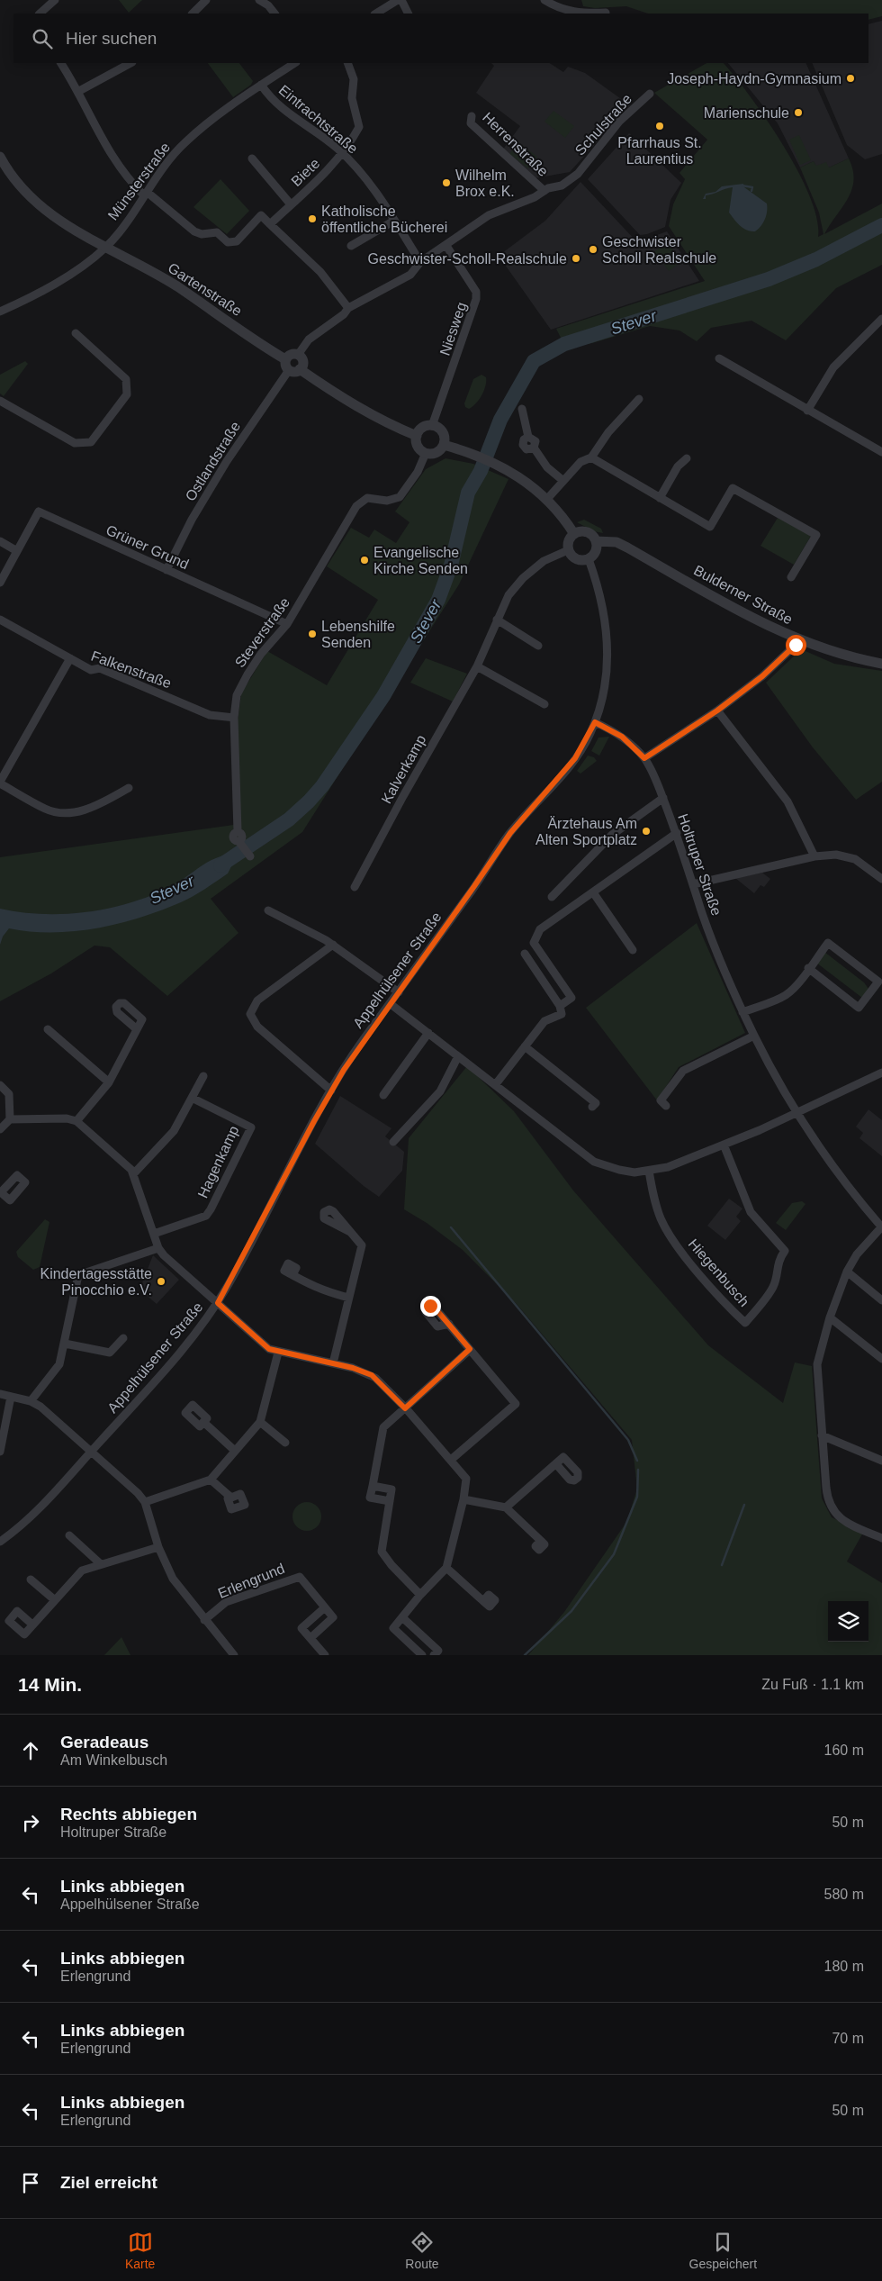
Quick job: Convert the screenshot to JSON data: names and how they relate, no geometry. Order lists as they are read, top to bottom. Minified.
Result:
{"streets":{"street":["Eintrachtstraße","Schulstraße","Herrenstraße","Biete","Münsterstraße","Gartenstraße","Niesweg","Ostlandstraße","Grüner Grund","Bulderner Straße","Steverstraße","Falkenstraße","Kalverkamp","Holtruper Straße","Appelhülsener Straße","Hagenkamp","Hiegenbusch","Erlengrund"]},"crossings":[["Eintrachtstraße","Biete"],["Eintrachtstraße","Münsterstraße"],["Schulstraße","Herrenstraße"],["Münsterstraße","Gartenstraße"],["Gartenstraße","Ostlandstraße"],["Niesweg","Steverstraße"],["Ostlandstraße","Grüner Grund"],["Grüner Grund","Steverstraße"],["Bulderner Straße","Kalverkamp"],["Bulderner Straße","Appelhülsener Straße"],["Steverstraße","Falkenstraße"],["Kalverkamp","Appelhülsener Straße"],["Holtruper Straße","Appelhülsener Straße"]],"water":["Stever"],"places":["Joseph-Haydn-Gymnasium","Marienschule","Pfarrhaus St. Laurentius","Wilhelm Brox e.K.","Katholische öffentliche Bücherei","Geschwister Scholl Realschule","Geschwister-Scholl-Realschule","Evangelische Kirche Senden","Lebenshilfe Senden","Ärztehaus Am Alten Sportplatz","Kindertagesstätte Pinocchio e.V."],"page":{"search":"Hier suchen","heading":["14 Min.","Zu Fuß · 1.1 km"],"list":[["Geradeaus","Am Winkelbusch","160 m"],["Rechts abbiegen","Holtruper Straße","50 m"],["Links abbiegen","Appelhülsener Straße","580 m"],["Links abbiegen","Erlengrund","180 m"],["Links abbiegen","Erlengrund","70 m"],["Links abbiegen","Erlengrund","50 m"],"Ziel erreicht"],"nav":["Karte","Route","Gespeichert"]}}
